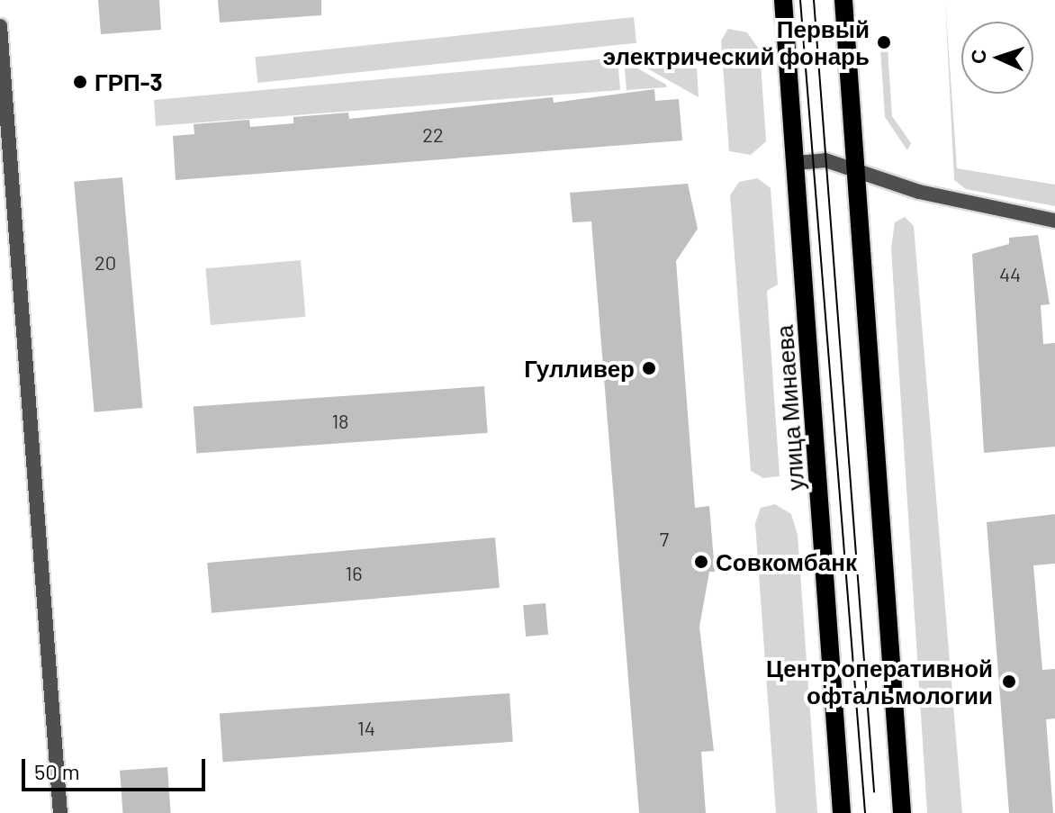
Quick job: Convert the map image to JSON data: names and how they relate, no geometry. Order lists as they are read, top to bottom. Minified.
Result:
{"streets":{"main road":["улица Минаева"]},"places":["Первый электрический фонарь","ГРП-3","Гулливер","Совкомбанк","Центр оперативной офтальмологии"],"house_numbers":["22","20","44","18","7","16","14"],"scale_bar":"50 m","north":"left"}
